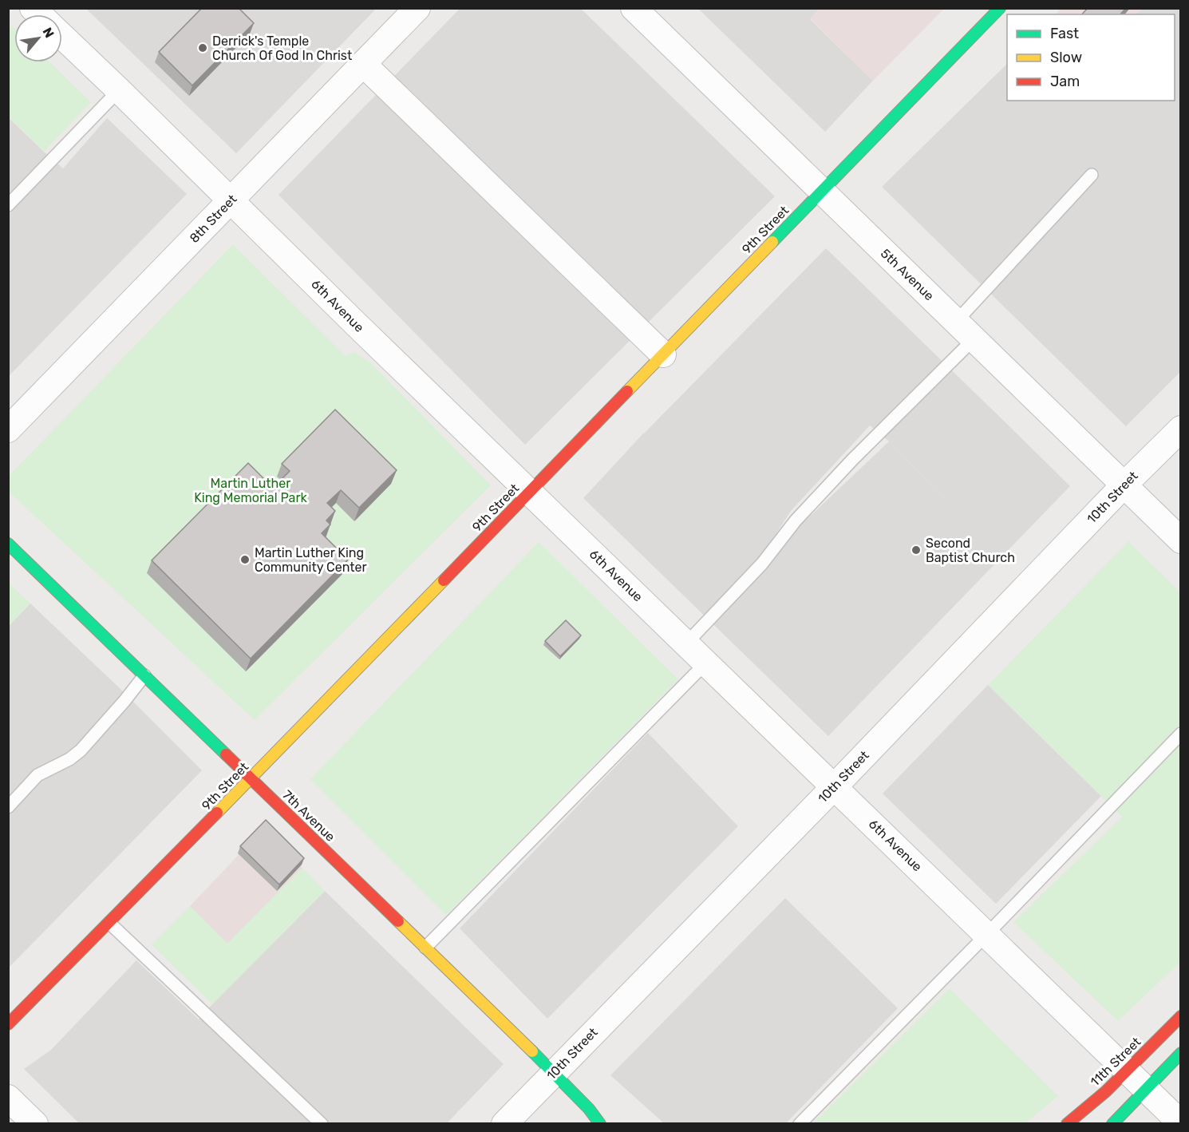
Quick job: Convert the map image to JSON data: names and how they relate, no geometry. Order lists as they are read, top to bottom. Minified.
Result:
{"streets":{"street":["8th Street","9th Street","5th Avenue","6th Avenue","10th Street","7th Avenue","11th Street"]},"crossings":[["8th Street","6th Avenue"],["9th Street","5th Avenue"],["9th Street","6th Avenue"],["9th Street","7th Avenue"],["5th Avenue","10th Street"],["6th Avenue","10th Street"],["6th Avenue","11th Street"],["10th Street","7th Avenue"]],"parks":["Martin Luther King Memorial Park"],"places":["Derrick's Temple Church Of God In Christ","Second Baptist Church","Martin Luther King Community Center"],"legend":["Fast","Slow","Jam"],"north":"top right"}
